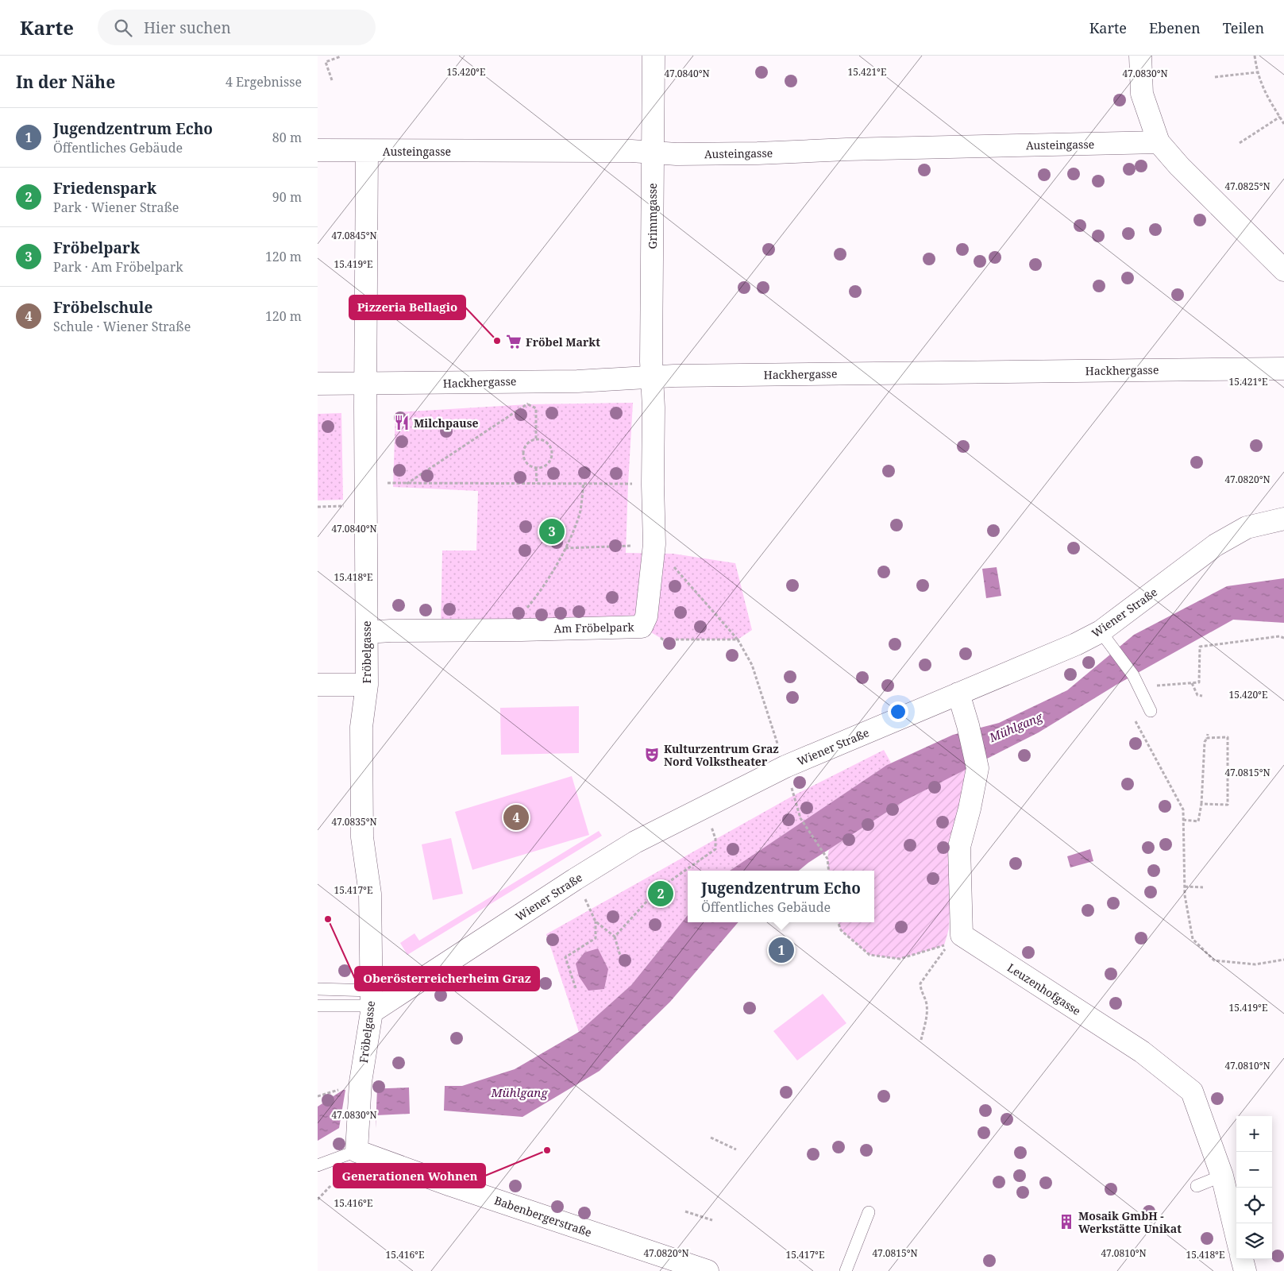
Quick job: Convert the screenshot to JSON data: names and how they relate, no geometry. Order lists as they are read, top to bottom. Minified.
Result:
{"streets":{"street":["Austeingasse","Grimmgasse","Hackhergasse","Wiener Straße","Am Fröbelpark","Fröbelgasse","Leuzenhofgasse","Babenbergerstraße"]},"crossings":[["Austeingasse","Grimmgasse"],["Austeingasse","Fröbelgasse"],["Grimmgasse","Hackhergasse"],["Grimmgasse","Am Fröbelpark"],["Hackhergasse","Am Fröbelpark"],["Hackhergasse","Fröbelgasse"],["Wiener Straße","Fröbelgasse"],["Am Fröbelpark","Fröbelgasse"],["Fröbelgasse","Babenbergerstraße"]],"water":["Mühlgang"],"places":{"other":["Pizzeria Bellagio","Oberösterreicherheim Graz","Generationen Wohnen"],"supermarket":["Fröbel Markt"],"restaurant":["Milchpause"],"theatre":["Kulturzentrum Graz Nord Volkstheater"],"building":["Mosaik GmbH - Werkstätte Unikat"]},"page":{"header":"Karte","search":"Hier suchen","nav":["Karte","Ebenen","Teilen"],"heading":["In der Nähe","4 Ergebnisse"],"list":[{"mark":"1","name":"Jugendzentrum Echo","note":"Öffentliches Gebäude","value":"80 m"},{"mark":"2","name":"Friedenspark","note":"Park · Wiener Straße","value":"90 m"},{"mark":"3","name":"Fröbelpark","note":"Park · Am Fröbelpark","value":"120 m"},{"mark":"4","name":"Fröbelschule","note":"Schule · Wiener Straße","value":"120 m"}],"pins":["3","4","2","1"],"popup":["Jugendzentrum Echo","Öffentliches Gebäude"],"map_buttons":["+","−"]},"coordinates":["15.420°E","15.421°E","47.0840°N","47.0830°N","47.0825°N","47.0845°N","15.419°E","47.0820°N","15.418°E","47.0815°N","47.0835°N","15.417°E","47.0810°N","15.416°E"]}
